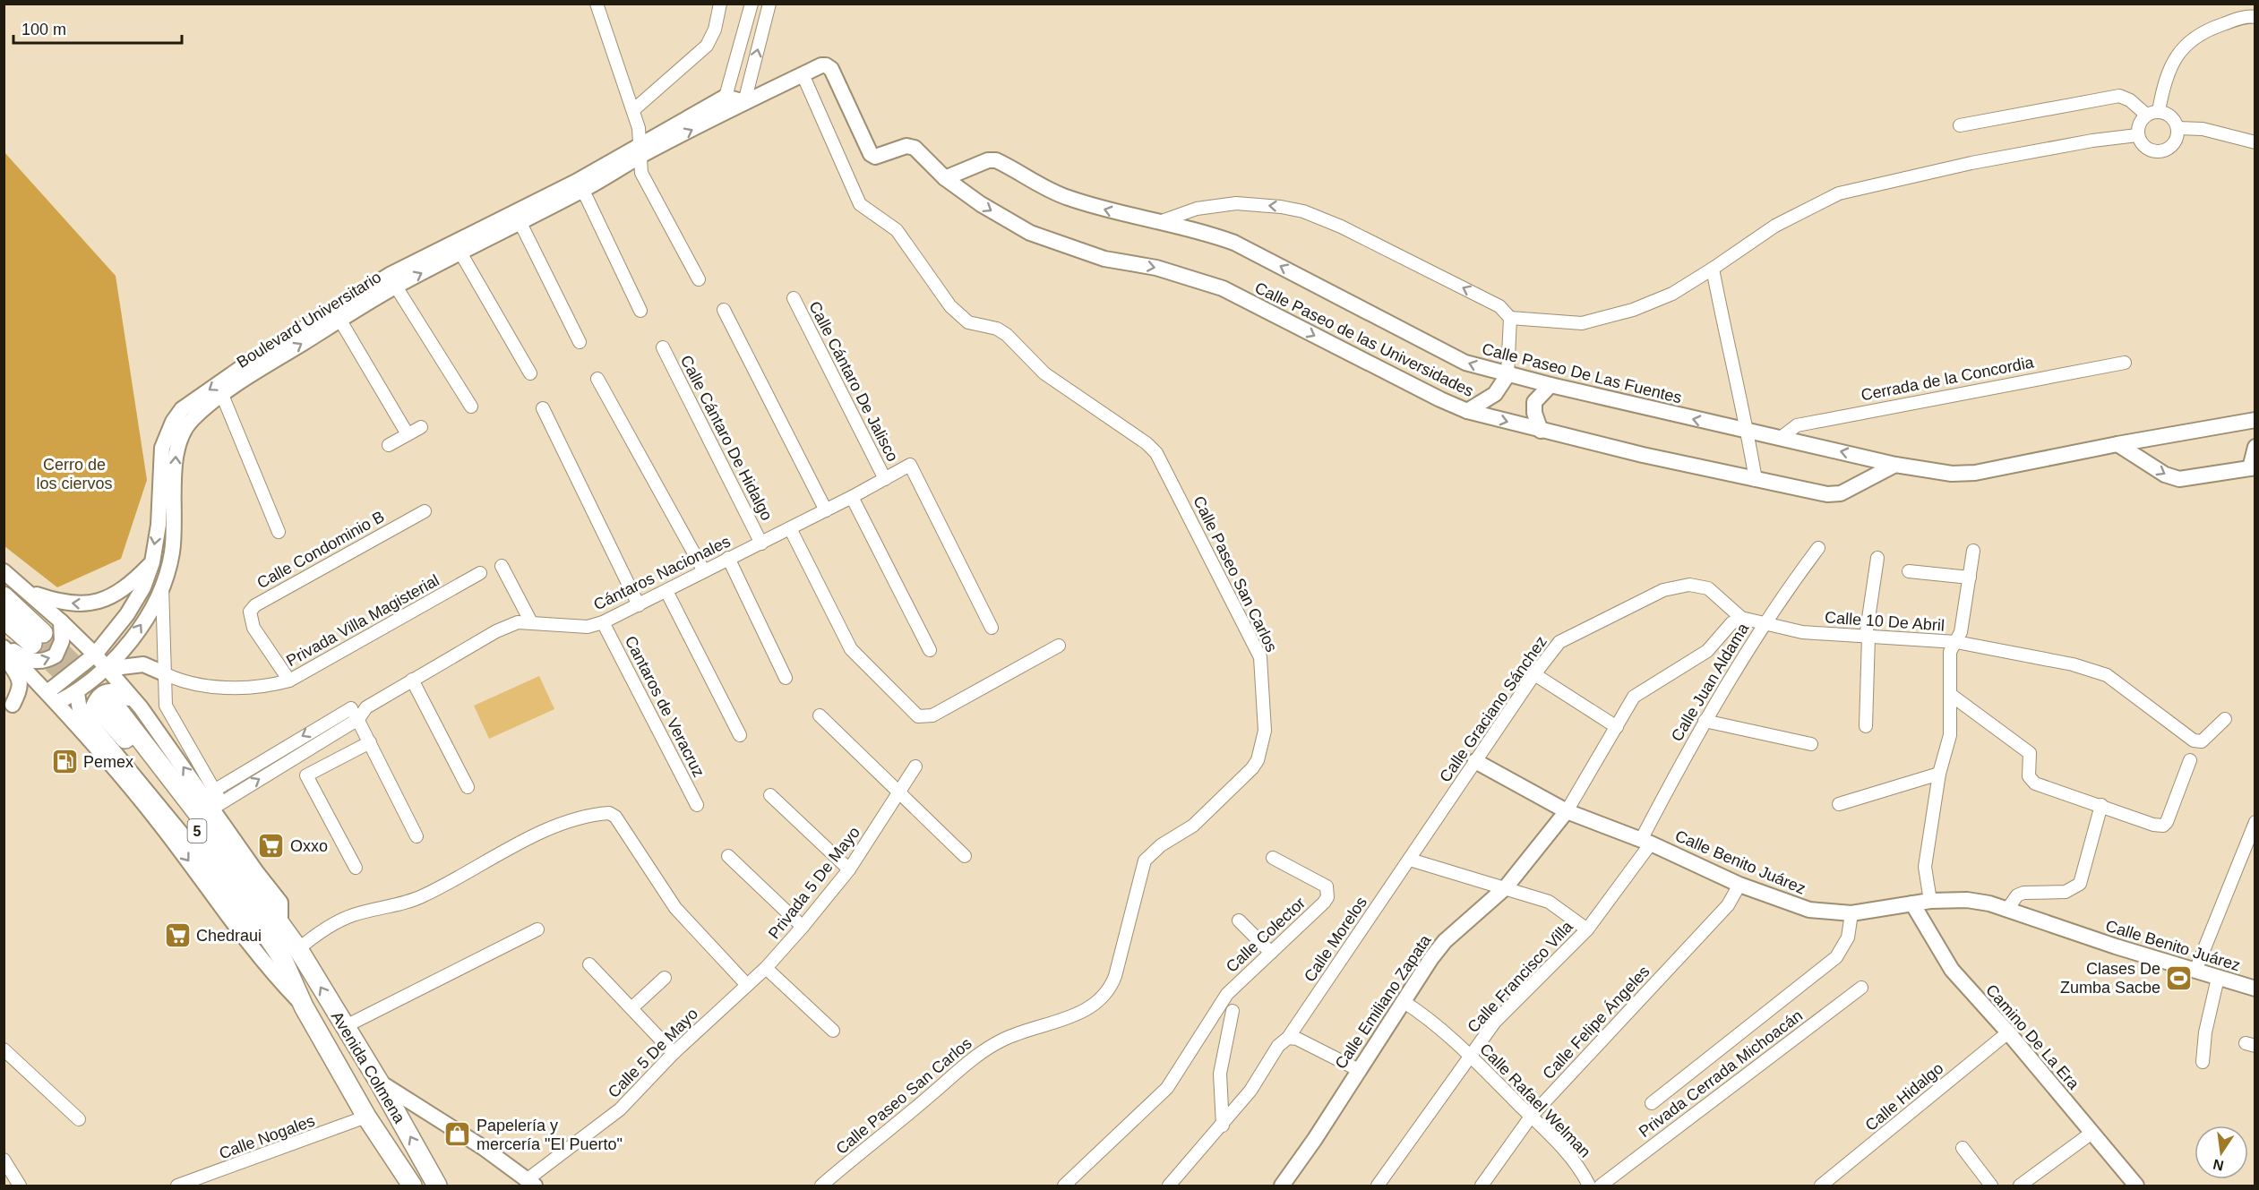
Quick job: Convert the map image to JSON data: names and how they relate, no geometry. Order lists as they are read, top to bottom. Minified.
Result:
{"streets":{"main road":["5","Avenida Colmena"],"street":["Boulevard Universitario","Calle Paseo de las Universidades","Calle Paseo De Las Fuentes","Cerrada de la Concordia","Calle Cántaro De Jalisco","Calle Cántaro De Hidalgo","Calle Condominio B","Cántaros Nacionales","Calle Paseo San Carlos","Privada Villa Magisterial","Calle 10 De Abril","Calle Juan Aldama","Cantaros de Veracruz","Calle Graciano Sánchez","Calle Benito Juárez","Privada 5 De Mayo","Calle Colector","Calle Morelos","Calle Francisco Villa","Calle Emiliano Zapata","Calle Felipe Ángeles","Camino De La Era","Calle 5 De Mayo","Privada Cerrada Michoacán","Calle Hidalgo","Calle Rafael Welman","Calle Nogales"]},"crossings":[["Boulevard Universitario","Calle Paseo de las Universidades"],["Boulevard Universitario","Calle Paseo San Carlos"],["Calle Paseo de las Universidades","Calle Paseo De Las Fuentes"],["Calle Paseo De Las Fuentes","Cerrada de la Concordia"],["Calle Cántaro De Jalisco","Cántaros Nacionales"],["Calle Cántaro De Hidalgo","Cántaros Nacionales"],["Calle Condominio B","Privada Villa Magisterial"],["Cántaros Nacionales","Cantaros de Veracruz"],["Calle 10 De Abril","Calle Juan Aldama"],["Calle 10 De Abril","Calle Graciano Sánchez"],["Calle 10 De Abril","Calle Benito Juárez"],["Calle 10 De Abril","Calle Emiliano Zapata"],["Calle Juan Aldama","Calle Benito Juárez"],["Calle Juan Aldama","Calle Francisco Villa"],["Calle Graciano Sánchez","Calle Benito Juárez"],["Calle Graciano Sánchez","Calle Morelos"],["5","Avenida Colmena"],["5","Calle Nogales"],["Calle Benito Juárez","Calle Francisco Villa"],["Calle Benito Juárez","Calle Emiliano Zapata"],["Calle Benito Juárez","Calle Felipe Ángeles"],["Calle Benito Juárez","Camino De La Era"],["Privada 5 De Mayo","Calle 5 De Mayo"],["Calle Francisco Villa","Calle Rafael Welman"],["Calle Emiliano Zapata","Calle Rafael Welman"],["Calle Felipe Ángeles","Calle Rafael Welman"],["Camino De La Era","Calle Hidalgo"],["Avenida Colmena","Calle Nogales"]],"parks":["Cerro de los ciervos"],"places":{"fuel station":["Pemex"],"supermarket":["Oxxo","Chedraui"],"sports":["Clases De Zumba Sacbe"],"shop":["Papelería y mercería \"El Puerto\""]},"scale_bar":"100 m","north":"bottom"}
